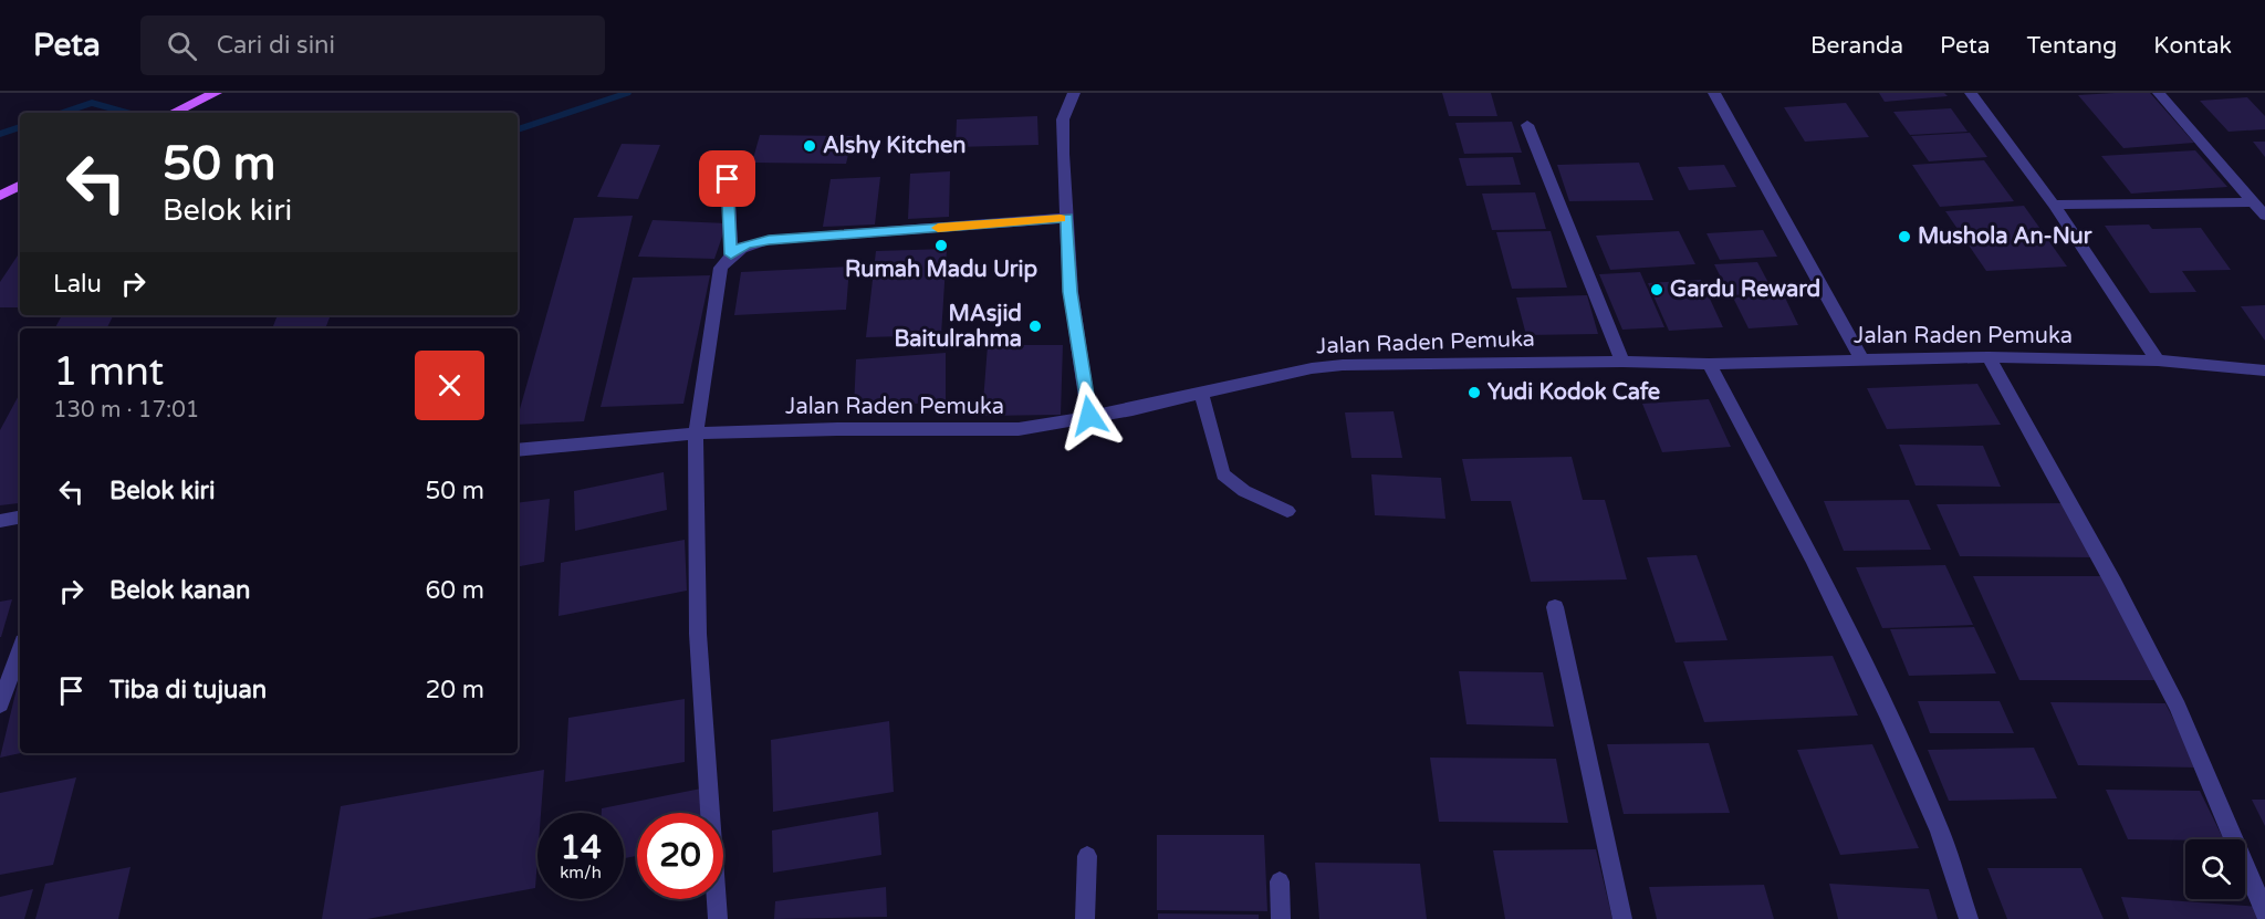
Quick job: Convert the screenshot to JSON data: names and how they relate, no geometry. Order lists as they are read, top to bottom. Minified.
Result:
{"streets":{"street":["Jalan Raden Pemuka"]},"places":["Alshy Kitchen","Mushola An-Nur","Rumah Madu Urip","Gardu Reward","MAsjid Baitulrahma","Yudi Kodok Cafe"],"page":{"header":"Peta","search":"Cari di sini","nav":["Beranda","Peta","Tentang","Kontak"],"turn":["50 m","Belok kiri"],"then":"Lalu","heading":["1 mnt","130 m · 17:01"],"list":[{"name":"Belok kiri","value":"50 m"},{"name":"Belok kanan","value":"60 m"},{"name":"Tiba di tujuan","value":"20 m"}],"speed":"14 km/h","limit":"20"}}
